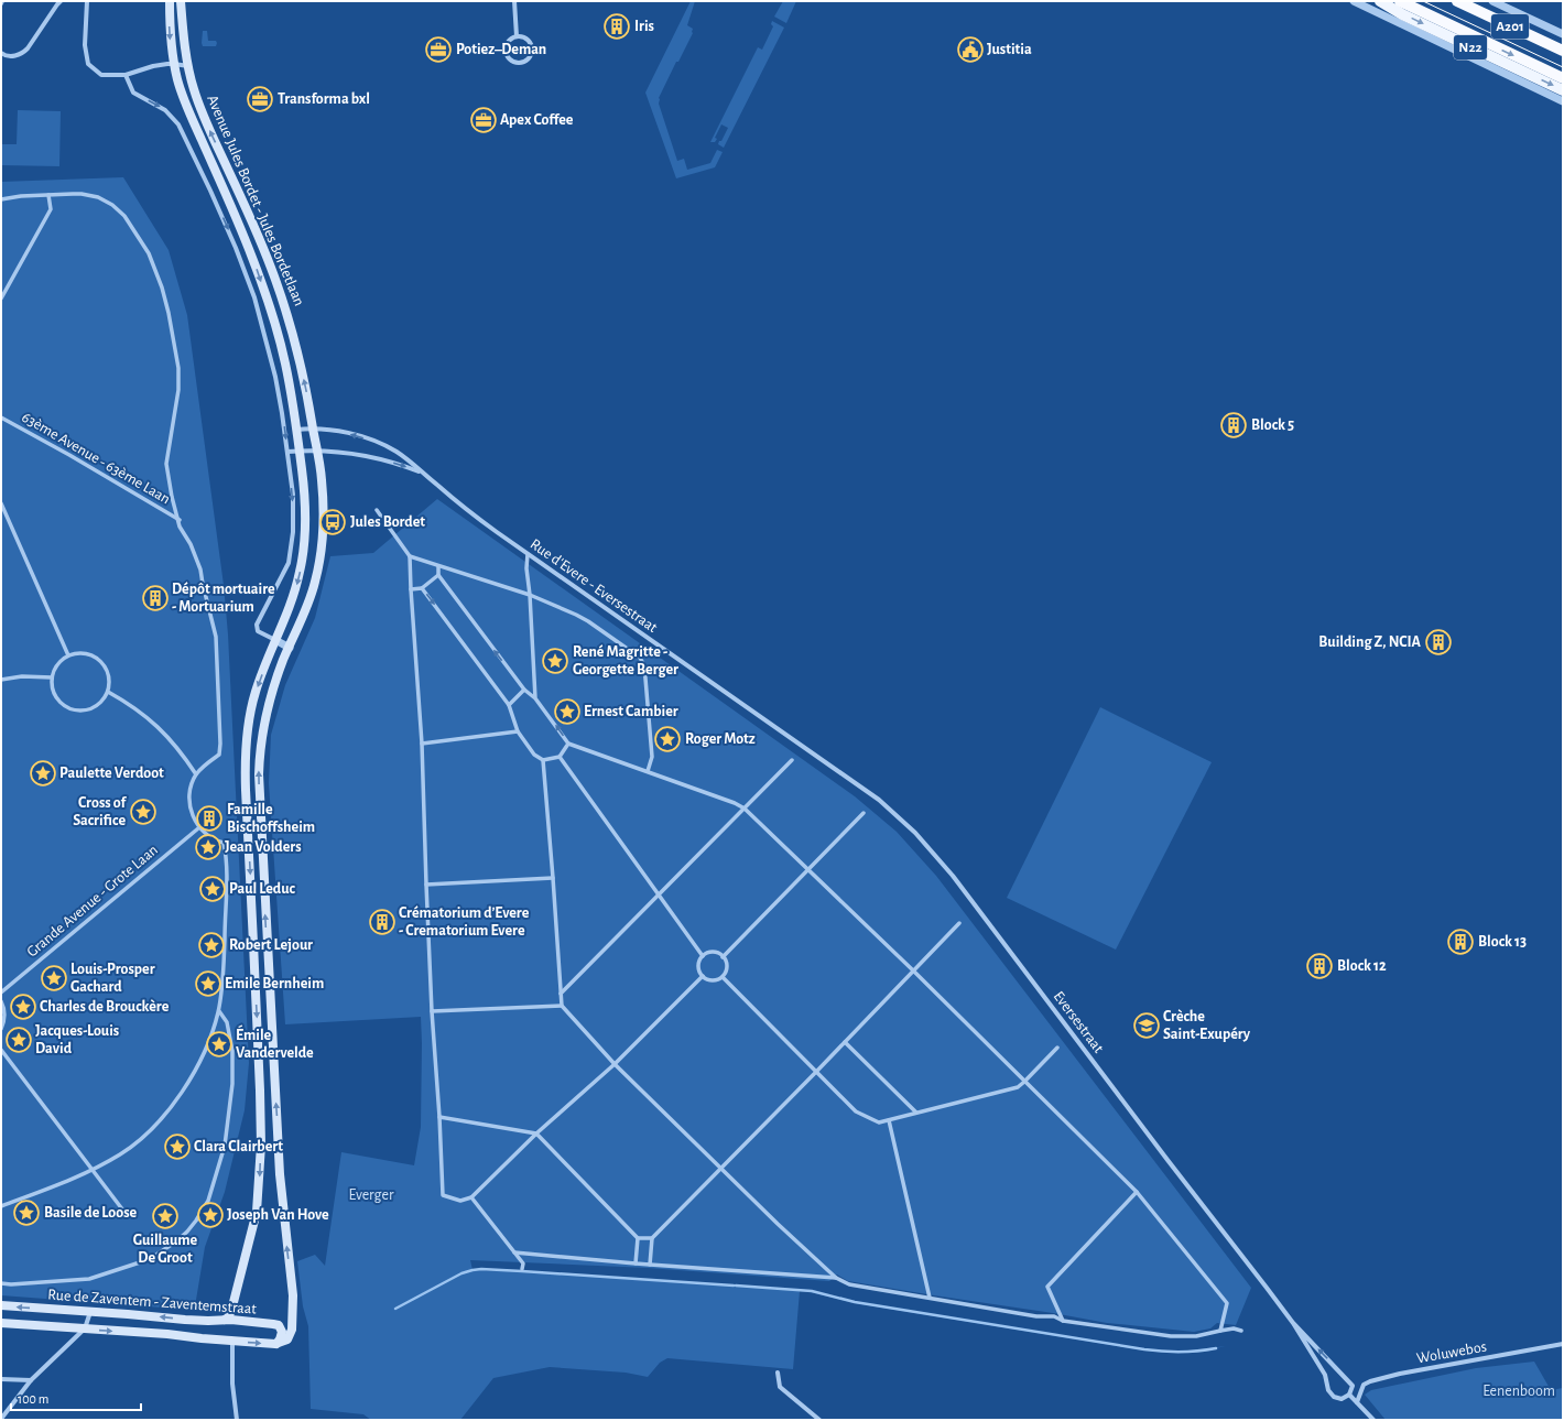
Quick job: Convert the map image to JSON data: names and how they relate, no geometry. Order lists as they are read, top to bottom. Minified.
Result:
{"streets":{"highway":["A201"],"main road":["N22","Avenue Jules Bordet - Jules Bordetlaan","Rue de Zaventem - Zaventemstraat"],"street":["63ème Avenue - 63ème Laan","Rue d'Evere - Eversestraat","Grande Avenue - Grote Laan","Eversestraat","Woluwebos"]},"crossings":[["Avenue Jules Bordet - Jules Bordetlaan","Rue d'Evere - Eversestraat"],["Avenue Jules Bordet - Jules Bordetlaan","Rue de Zaventem - Zaventemstraat"],["Rue d'Evere - Eversestraat","Eversestraat"]],"parks":["Everger","Eenenboom"],"places":{"building":["Iris","Block 5","Dépôt mortuaire - Mortuarium","Building Z, NCIA","Famille Bischoffsheim","Crématorium d’Evere - Crematorium Evere","Block 13","Block 12"],"office":["Potiez–Deman","Transforma bxl","Apex Coffee"],"public building":["Justitia"],"bus stop":["Jules Bordet"],"place":["René Magritte - Georgette Berger","Ernest Cambier","Roger Motz","Paulette Verdoot","Cross of Sacrifice","Jean Volders","Paul Leduc","Robert Lejour","Louis-Prosper Gachard","Emile Bernheim","Charles de Brouckère","Jacques-Louis David","Émile Vandervelde","Clara Clairbert","Basile de Loose","Joseph Van Hove","Guillaume De Groot"],"school or university":["Crèche Saint-Exupéry"]},"scale_bar":"100 m"}
